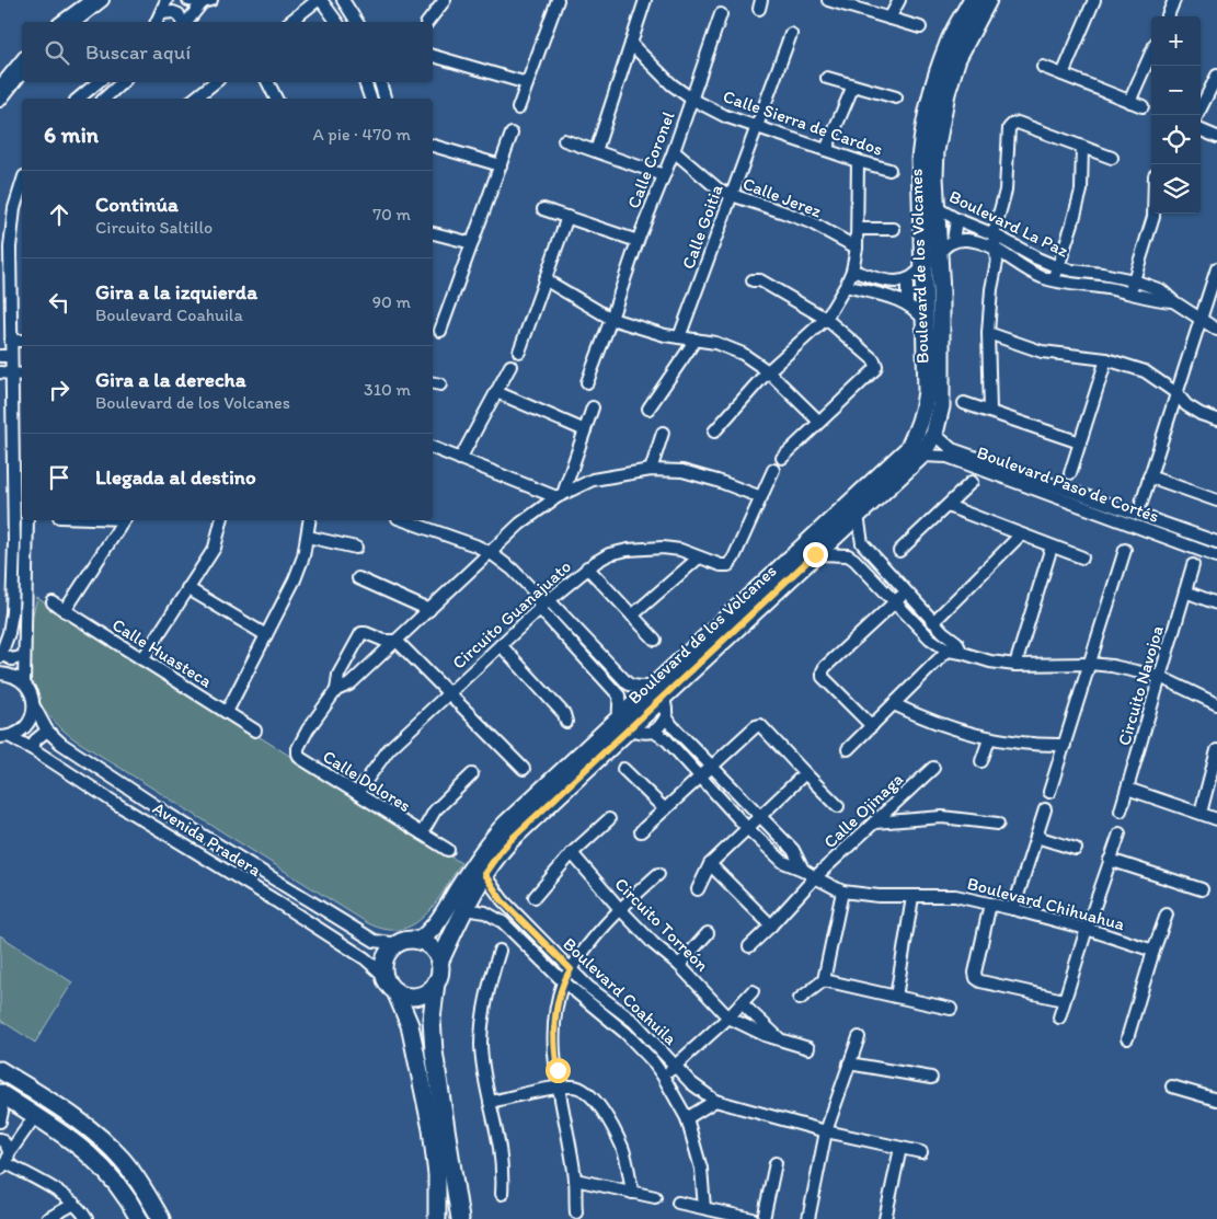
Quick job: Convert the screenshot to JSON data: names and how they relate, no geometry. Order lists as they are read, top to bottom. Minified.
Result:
{"streets":{"street":["Calle Sierra de Cardos","Calle Coronel","Calle Jerez","Boulevard La Paz","Calle Goitia","Boulevard de los Volcanes","Boulevard Paso de Cortés","Circuito Guanajuato","Calle Huasteca","Circuito Navojoa","Calle Dolores","Calle Ojinaga","Avenida Pradera","Boulevard Chihuahua","Circuito Torreón","Boulevard Coahuila"]},"crossings":[["Calle Sierra de Cardos","Calle Coronel"],["Calle Sierra de Cardos","Calle Goitia"],["Calle Coronel","Calle Jerez"],["Calle Jerez","Calle Goitia"],["Boulevard La Paz","Boulevard de los Volcanes"],["Boulevard de los Volcanes","Boulevard Paso de Cortés"],["Boulevard de los Volcanes","Avenida Pradera"],["Boulevard de los Volcanes","Boulevard Coahuila"],["Circuito Guanajuato","Calle Dolores"],["Calle Ojinaga","Boulevard Chihuahua"]],"page":{"map_buttons":["+","−"],"search":"Buscar aquí","heading":["6 min","A pie · 470 m"],"list":[["Continúa","Circuito Saltillo","70 m"],["Gira a la izquierda","Boulevard Coahuila","90 m"],["Gira a la derecha","Boulevard de los Volcanes","310 m"],"Llegada al destino"]}}
